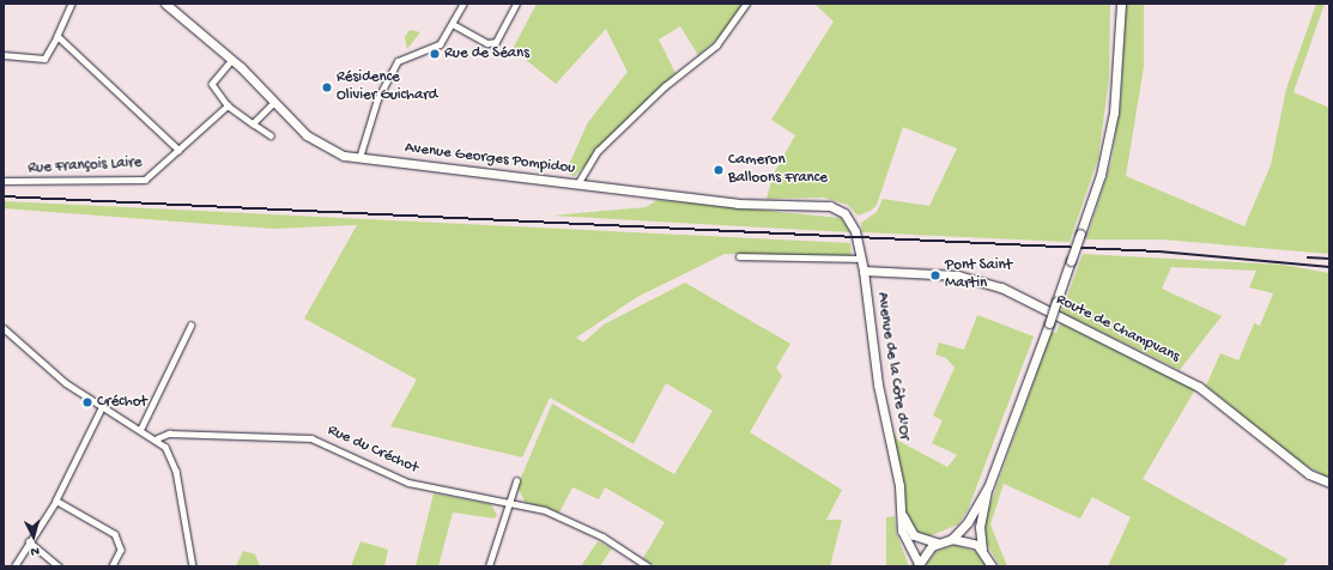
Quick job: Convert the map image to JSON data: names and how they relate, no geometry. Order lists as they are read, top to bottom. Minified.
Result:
{"streets":{"main road":["Avenue Georges Pompidou","Route de Champvans","Avenue de la Côte d'Or"],"street":["Rue François Laire","Rue du Créchot"]},"crossings":[["Avenue Georges Pompidou","Avenue de la Côte d'Or"],["Route de Champvans","Avenue de la Côte d'Or"]],"places":["Rue de Séans","Résidence Olivier Guichard","Cameron Balloons France","Pont Saint Martin","Créchot"],"north":"bottom"}
